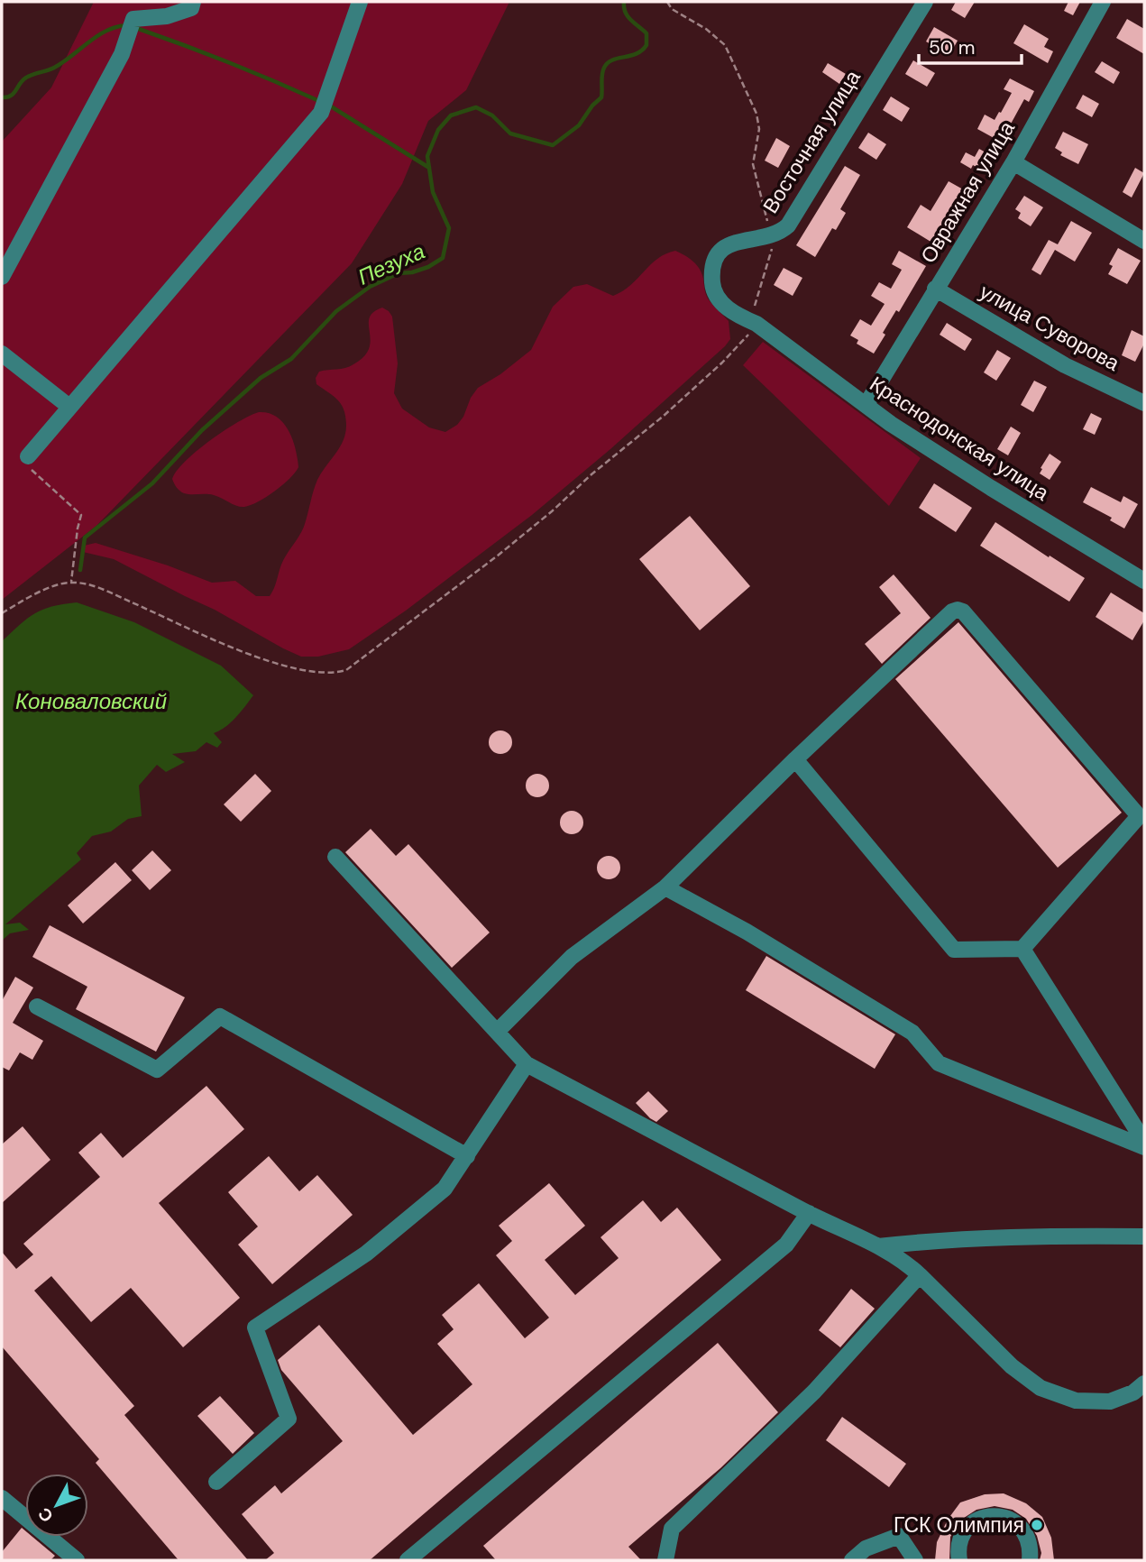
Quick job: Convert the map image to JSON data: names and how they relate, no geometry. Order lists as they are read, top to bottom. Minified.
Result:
{"streets":{"street":["Восточная улица","Овражная улица","улица Суворова","Краснодонская улица"]},"crossings":[["Восточная улица","Краснодонская улица"],["Овражная улица","улица Суворова"],["Овражная улица","Краснодонская улица"]],"water":["Пезуха","Коноваловский"],"places":["ГСК Олимпия"],"scale_bar":"50 m","north":"bottom left"}
